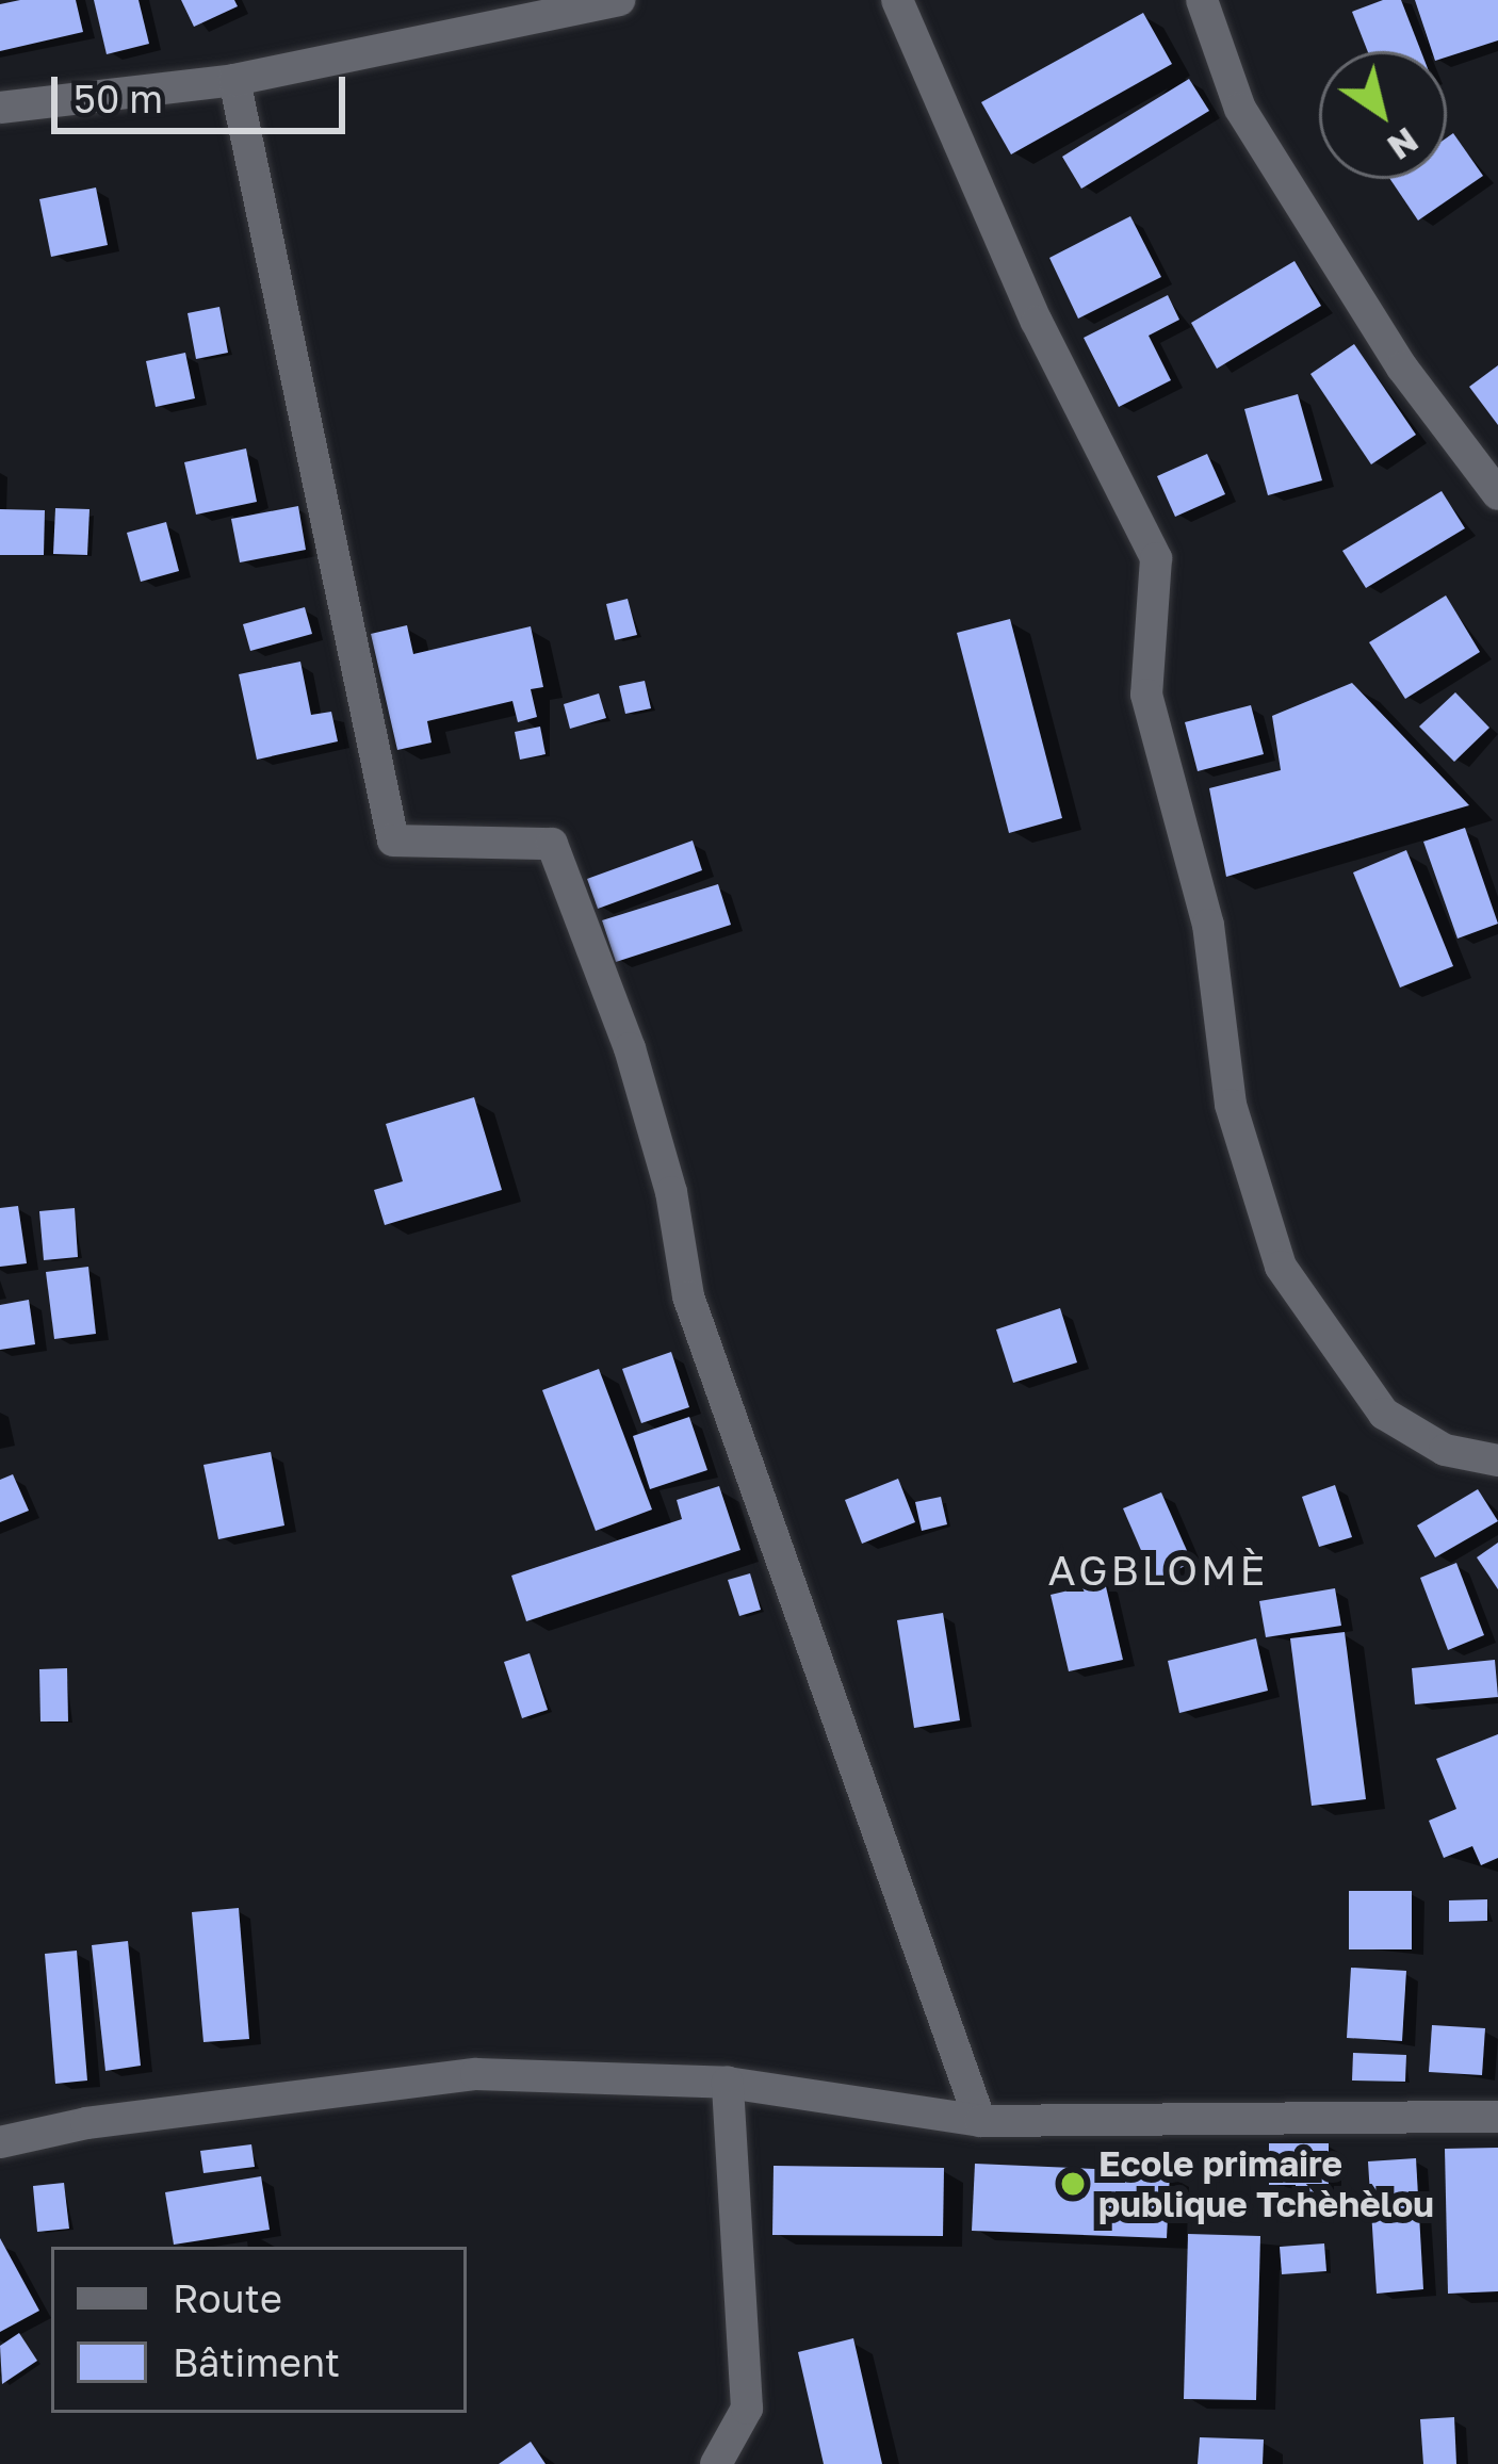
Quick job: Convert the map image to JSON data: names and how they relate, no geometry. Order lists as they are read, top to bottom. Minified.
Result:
{"districts":["AGBLOMÈ"],"places":["Ecole primaire publique Tchèhèlou"],"legend":["Route","Bâtiment"],"scale_bar":"50 m","north":"bottom right"}
